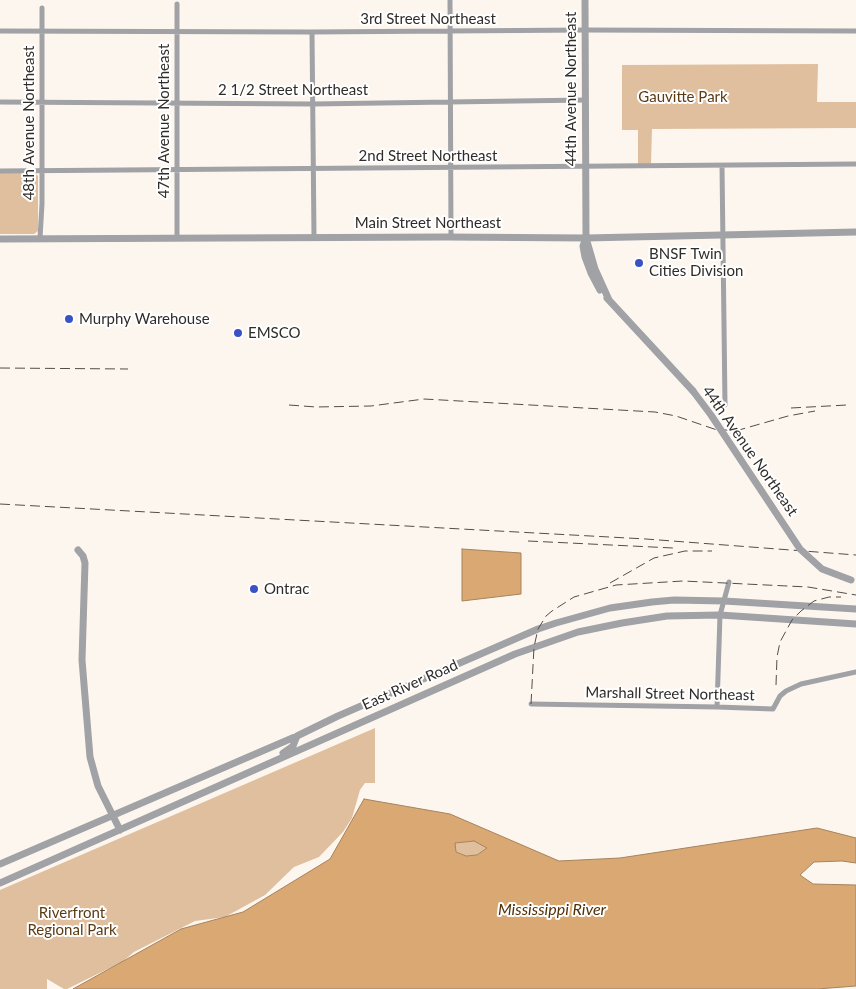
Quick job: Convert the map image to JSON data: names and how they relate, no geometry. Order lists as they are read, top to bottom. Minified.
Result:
{"streets":{"street":["3rd Street Northeast","44th Avenue Northeast","2 1/2 Street Northeast","47th Avenue Northeast","48th Avenue Northeast","2nd Street Northeast","Main Street Northeast","East River Road","Marshall Street Northeast"]},"crossings":[["3rd Street Northeast","44th Avenue Northeast"],["3rd Street Northeast","47th Avenue Northeast"],["3rd Street Northeast","48th Avenue Northeast"],["44th Avenue Northeast","2 1/2 Street Northeast"],["44th Avenue Northeast","2nd Street Northeast"],["44th Avenue Northeast","Main Street Northeast"],["2 1/2 Street Northeast","47th Avenue Northeast"],["2 1/2 Street Northeast","48th Avenue Northeast"],["47th Avenue Northeast","2nd Street Northeast"],["47th Avenue Northeast","Main Street Northeast"],["48th Avenue Northeast","2nd Street Northeast"],["48th Avenue Northeast","Main Street Northeast"]],"water":["Mississippi River"],"parks":["Gauvitte Park","Riverfront Regional Park"],"places":["BNSF Twin Cities Division","Murphy Warehouse","EMSCO","Ontrac"]}
